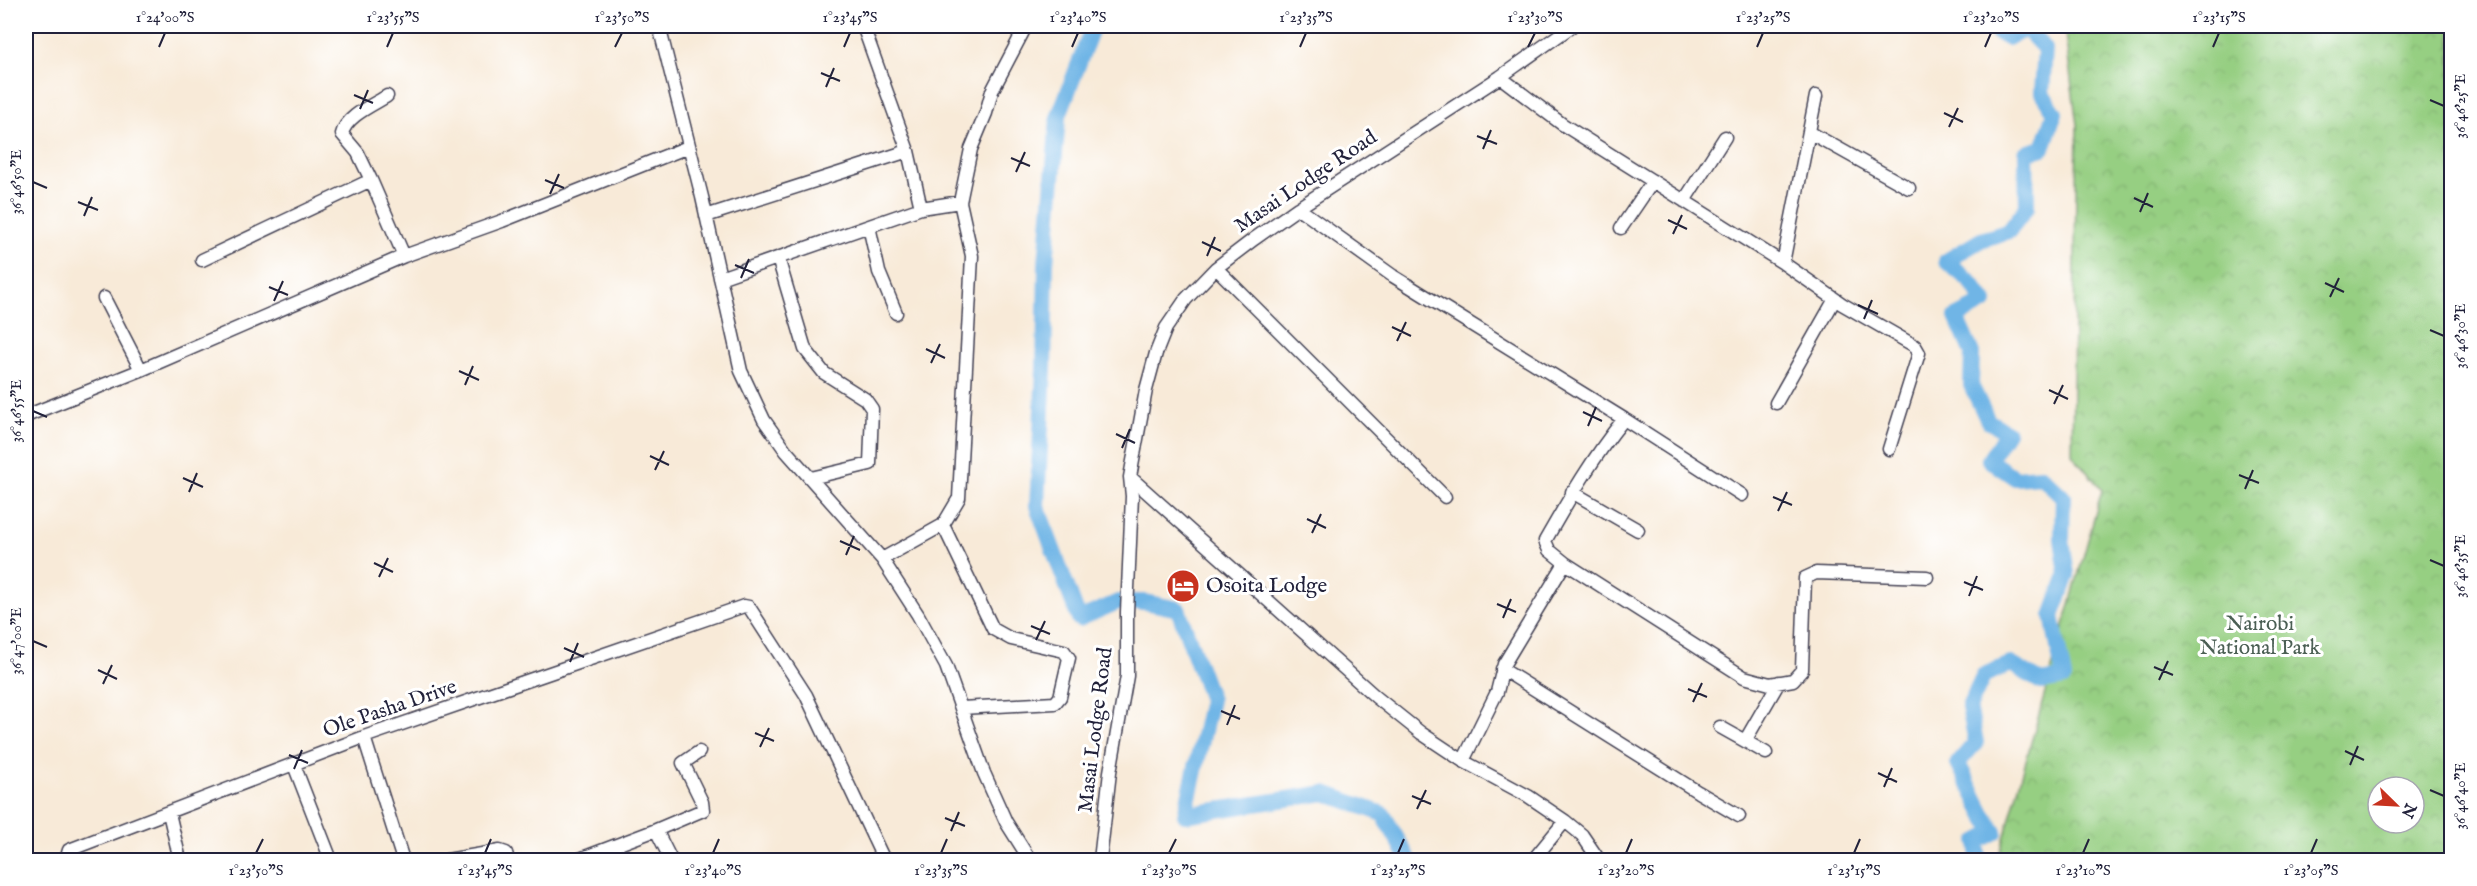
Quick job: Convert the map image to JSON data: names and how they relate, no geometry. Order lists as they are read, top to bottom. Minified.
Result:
{"streets":{"street":["Masai Lodge Road","Ole Pasha Drive"]},"parks":["Nairobi National Park"],"places":{"hotel":["Osoita Lodge"]},"north":"bottom right","coordinates":["1°24'00\"S","1°23'55\"S","1°23'50\"S","1°23'45\"S","1°23'40\"S","1°23'35\"S","1°23'30\"S","1°23'25\"S","1°23'20\"S","1°23'15\"S","36°46'25\"E","36°46'50\"E","36°46'30\"E","36°46'55\"E","36°46'35\"E","36°47'00\"E","36°46'40\"E","1°23'10\"S","1°23'05\"S"]}
